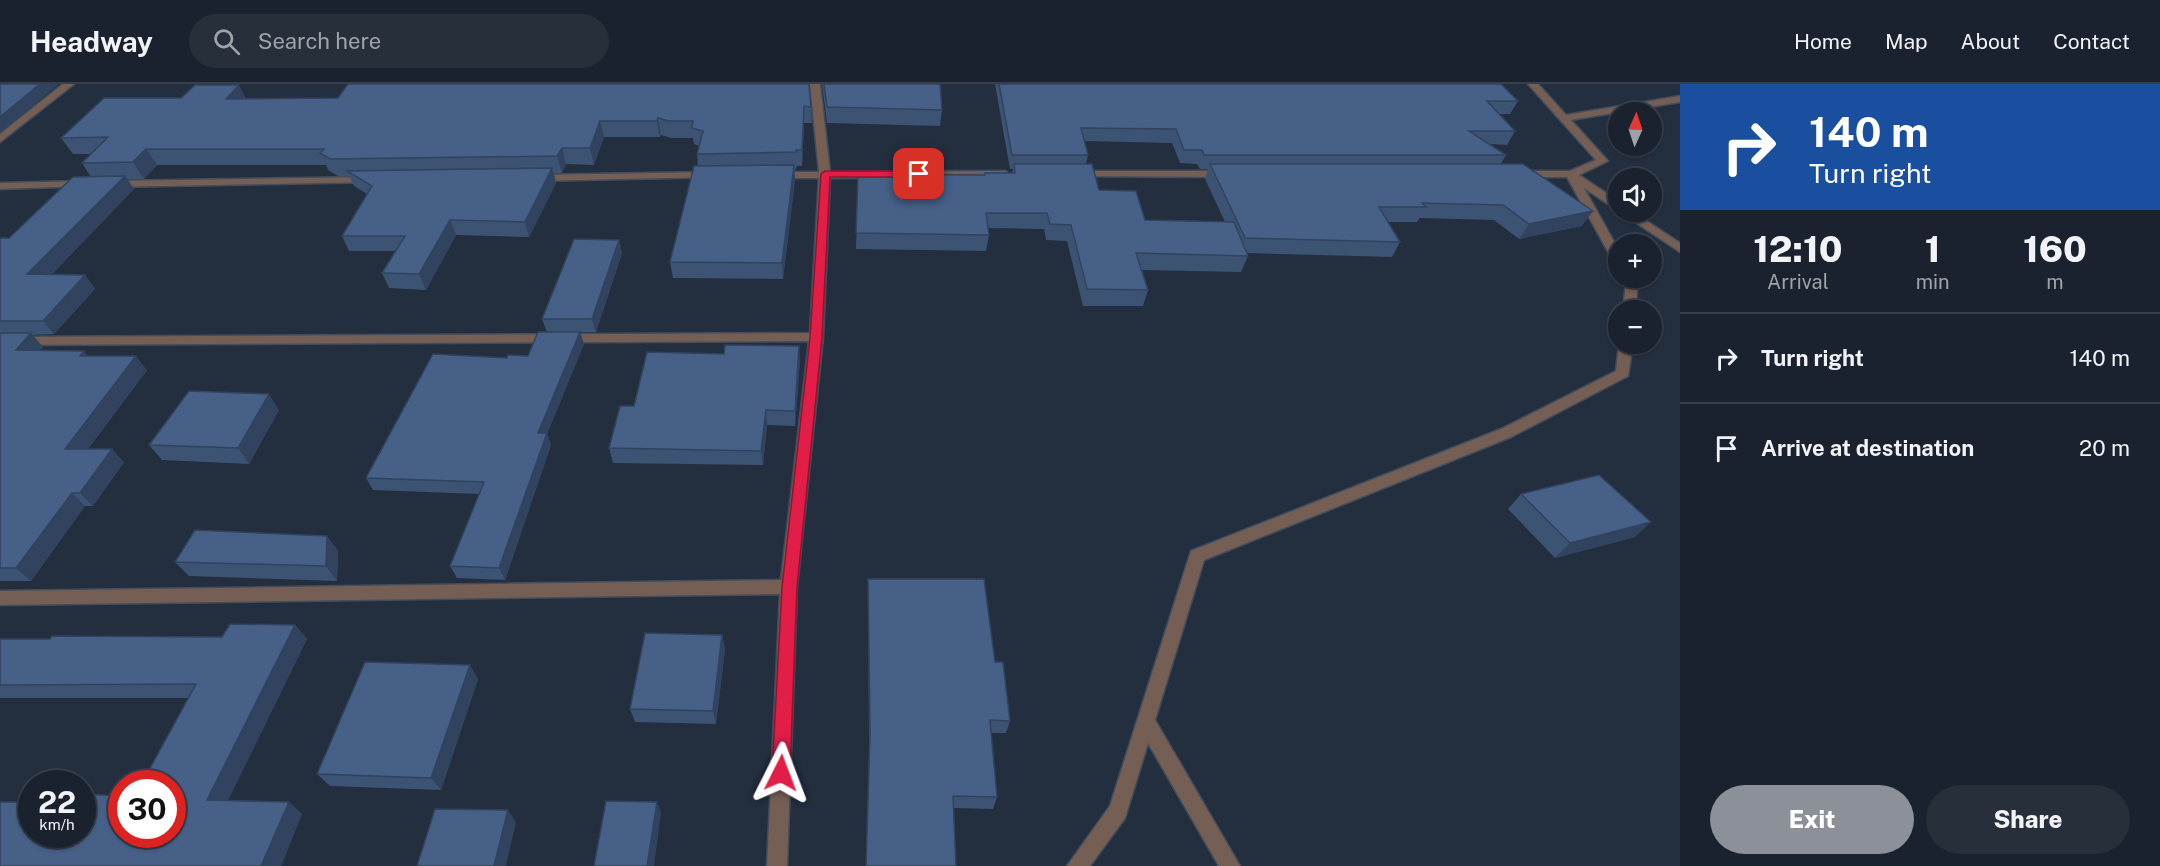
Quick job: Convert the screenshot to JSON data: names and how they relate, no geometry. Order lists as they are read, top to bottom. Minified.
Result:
{"north":"top","page":{"header":"Headway","search":"Search here","nav":["Home","Map","About","Contact"],"turn":["140 m","Turn right"],"map_buttons":["+","−"],"eta":["12:10","Arrival","1","min","160","m"],"list":[{"name":"Turn right","value":"140 m"},{"name":"Arrive at destination","value":"20 m"}],"speed":"22 km/h","limit":"30","buttons":["Exit","Share"]}}
